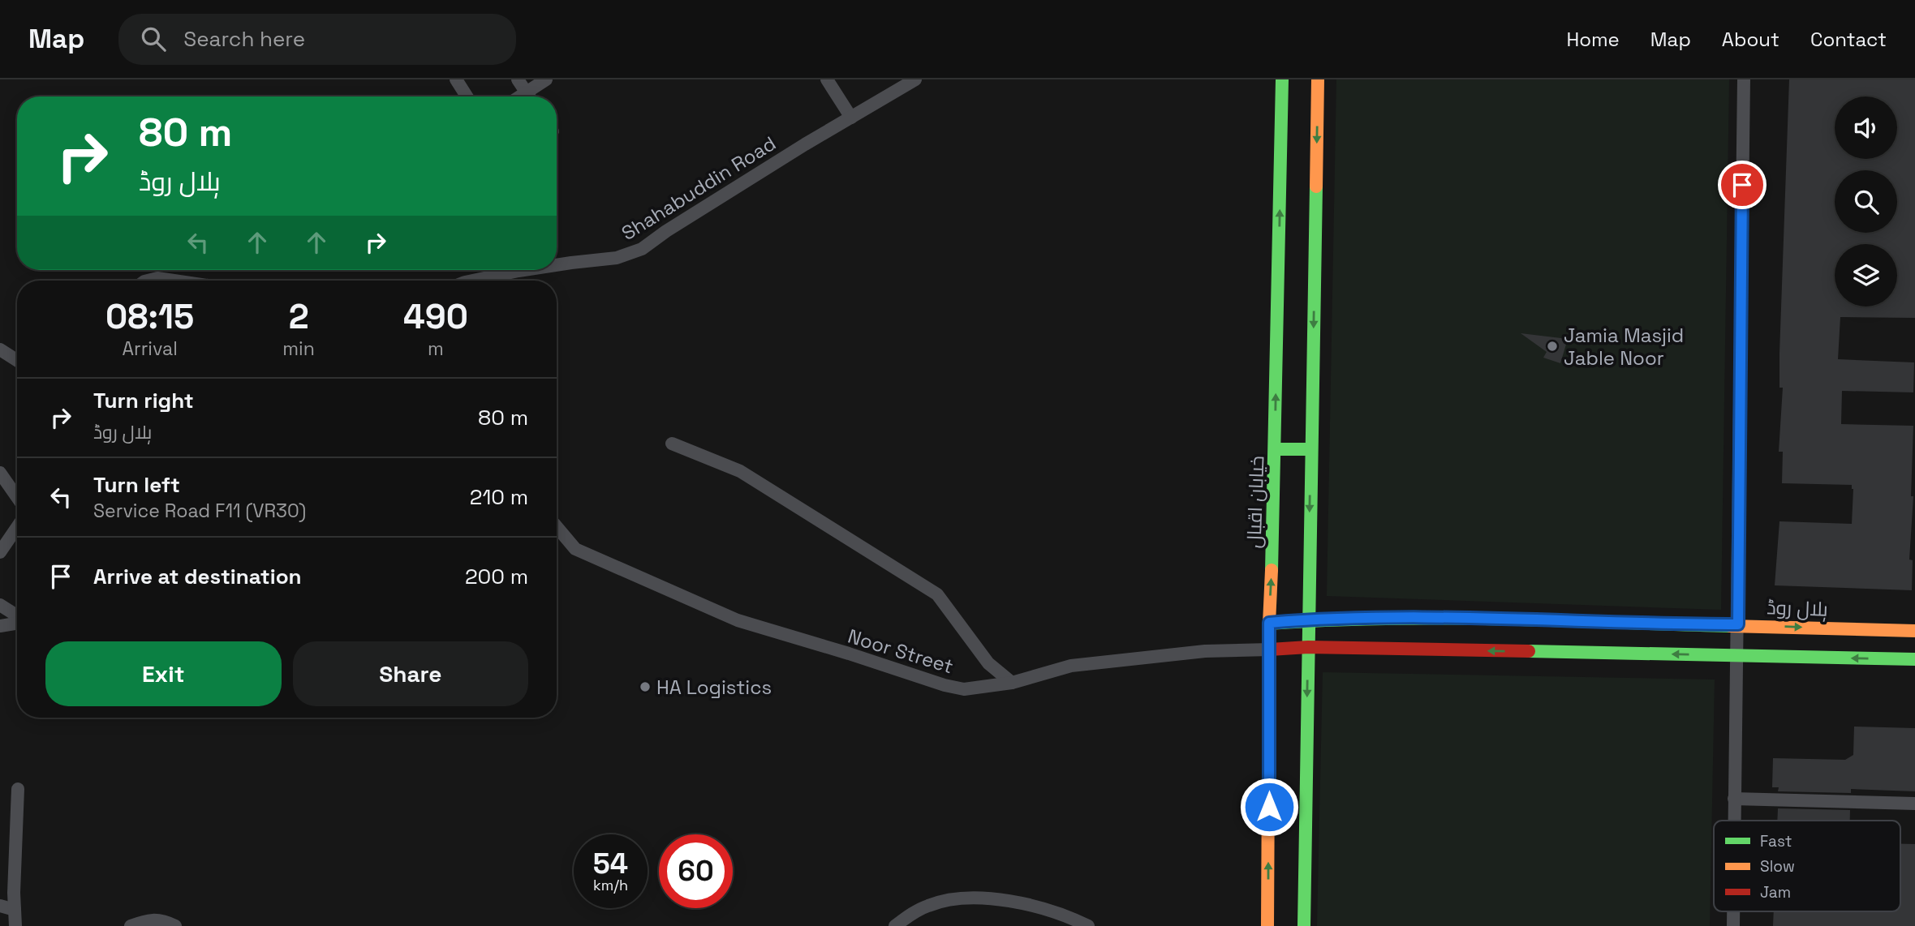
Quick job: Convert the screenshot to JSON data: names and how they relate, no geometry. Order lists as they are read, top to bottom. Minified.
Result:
{"streets":{"main road":["خیابان اقبال","ہلال روڈ"],"street":["Shahabuddin Road","Noor Street"]},"crossings":[["خیابان اقبال","ہلال روڈ"],["خیابان اقبال","Noor Street"]],"places":["Jamia Masjid Jable Noor","HA Logistics"],"legend":["Fast","Slow","Jam"],"page":{"header":"Map","search":"Search here","nav":["Home","Map","About","Contact"],"turn":["80 m","ہلال روڈ"],"eta":["08:15","Arrival","2","min","490","m"],"list":[{"name":"Turn right","note":"ہلال روڈ","value":"80 m"},{"name":"Turn left","note":"Service Road F11 (VR30)","value":"210 m"},{"name":"Arrive at destination","value":"200 m"}],"buttons":["Exit","Share"],"speed":"54 km/h","limit":"60"}}
